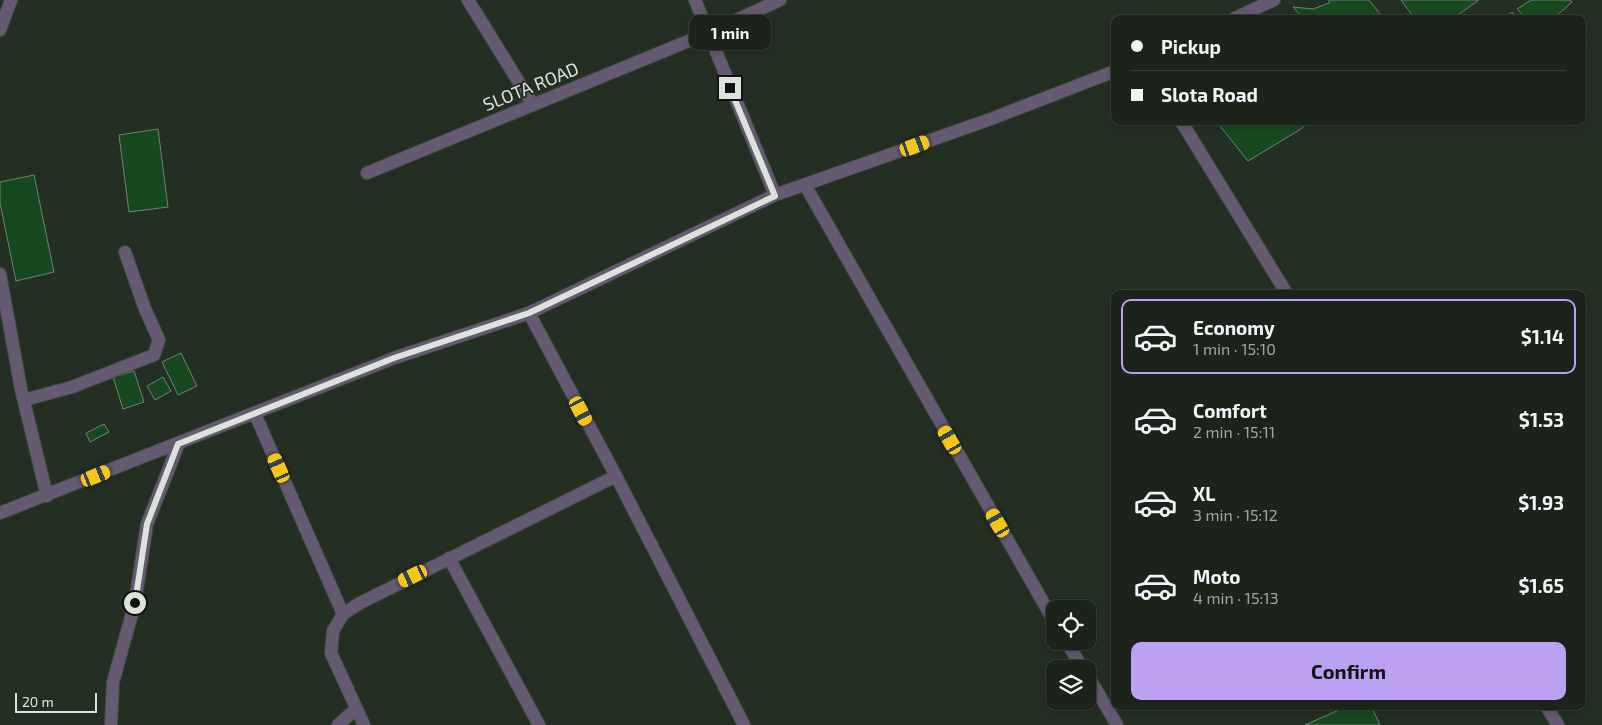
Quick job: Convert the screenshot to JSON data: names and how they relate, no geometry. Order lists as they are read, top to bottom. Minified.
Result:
{"streets":{"street":["SLOTA ROAD"]},"scale_bar":"20 m","page":{"bubble":"1 min","banner":["Pickup","Slota Road"],"list":[{"name":"Economy","note":"1 min · 15:10","value":"$1.14"},{"name":"Comfort","note":"2 min · 15:11","value":"$1.53"},{"name":"XL","note":"3 min · 15:12","value":"$1.93"},{"name":"Moto","note":"4 min · 15:13","value":"$1.65"}],"buttons":"Confirm","scale":"20 m"}}
